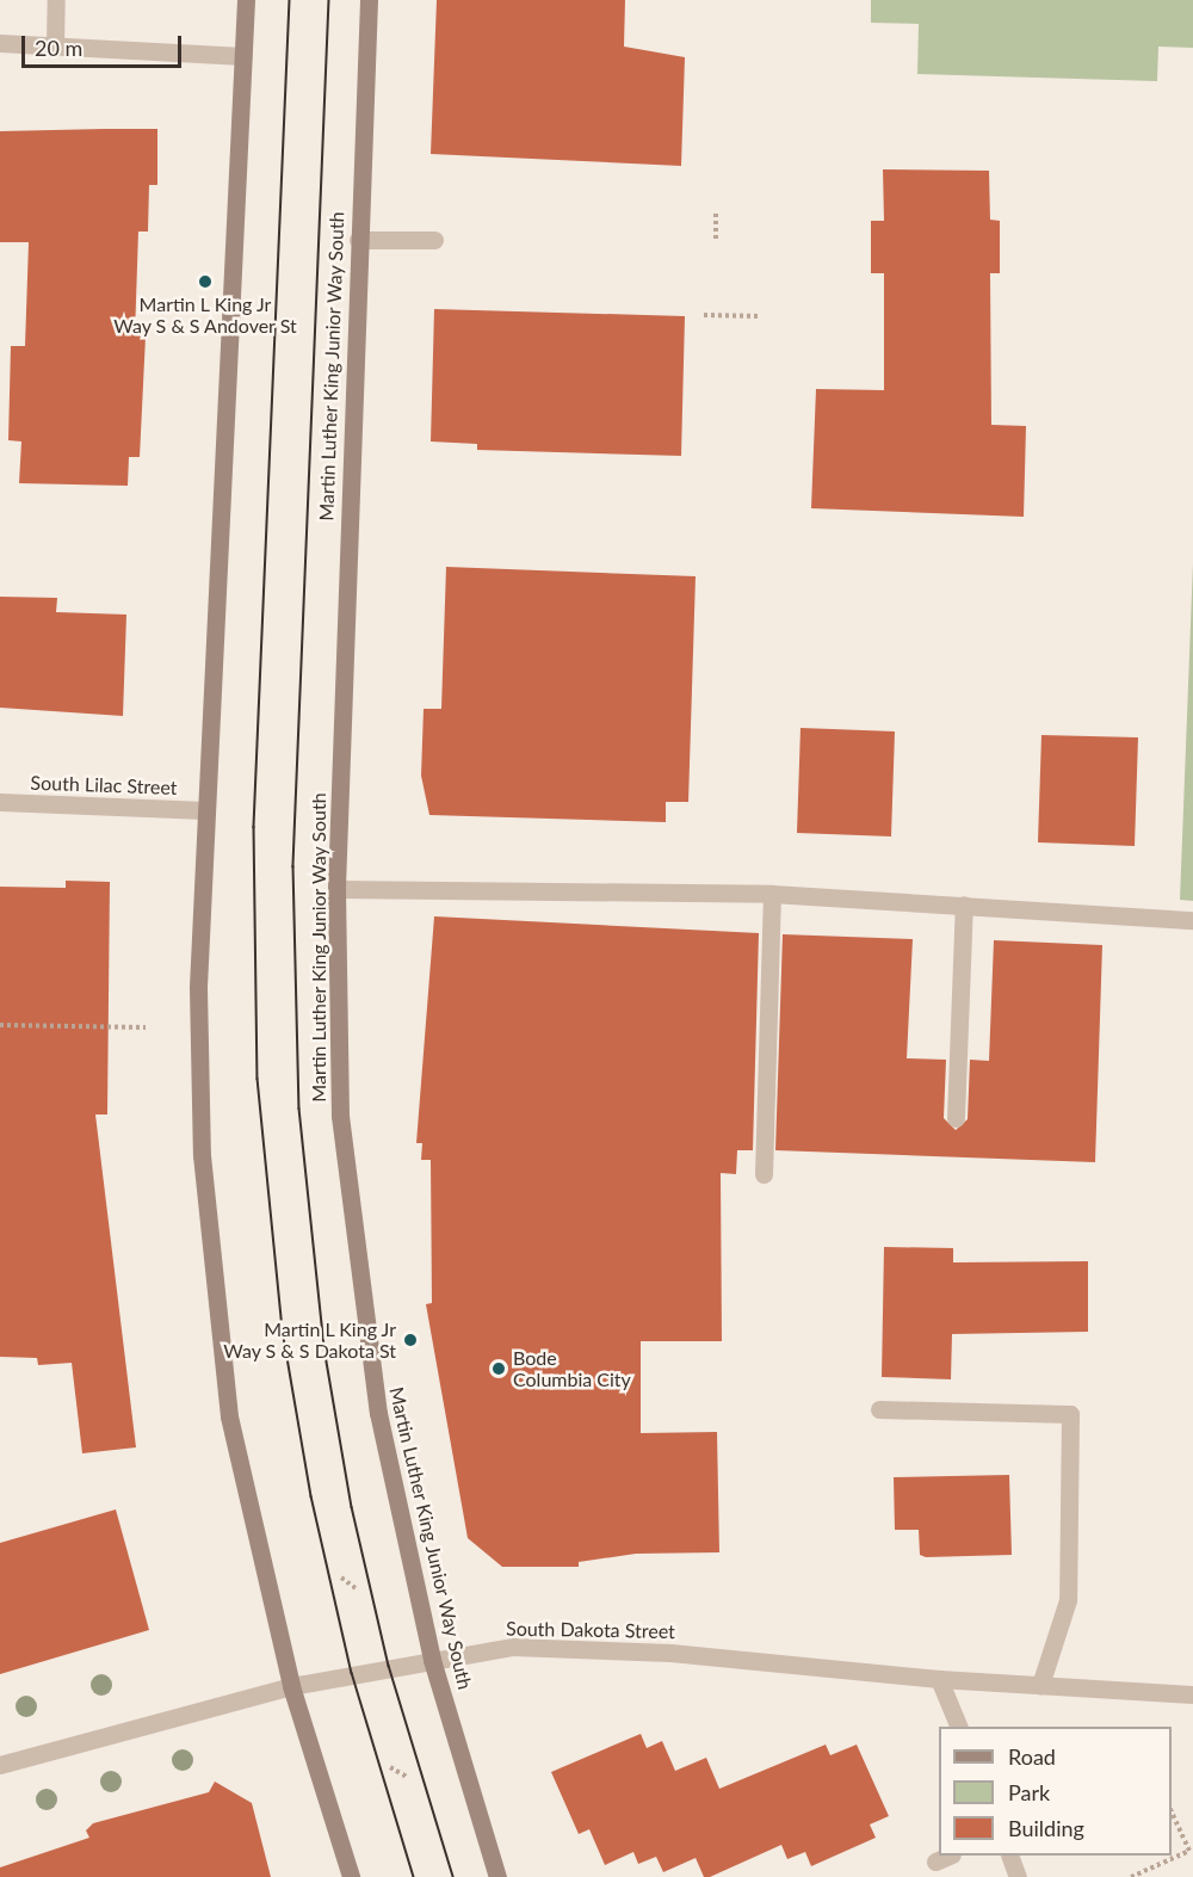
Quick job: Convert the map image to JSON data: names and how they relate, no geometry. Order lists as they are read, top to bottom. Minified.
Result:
{"streets":{"main road":["Martin Luther King Junior Way South"],"street":["South Lilac Street","South Dakota Street"]},"crossings":[["Martin Luther King Junior Way South","South Dakota Street"]],"places":["Martin L King Jr Way S & S Andover St","Martin L King Jr Way S & S Dakota St","Bode Columbia City"],"legend":["Road","Park","Building"],"scale_bar":"20 m"}
